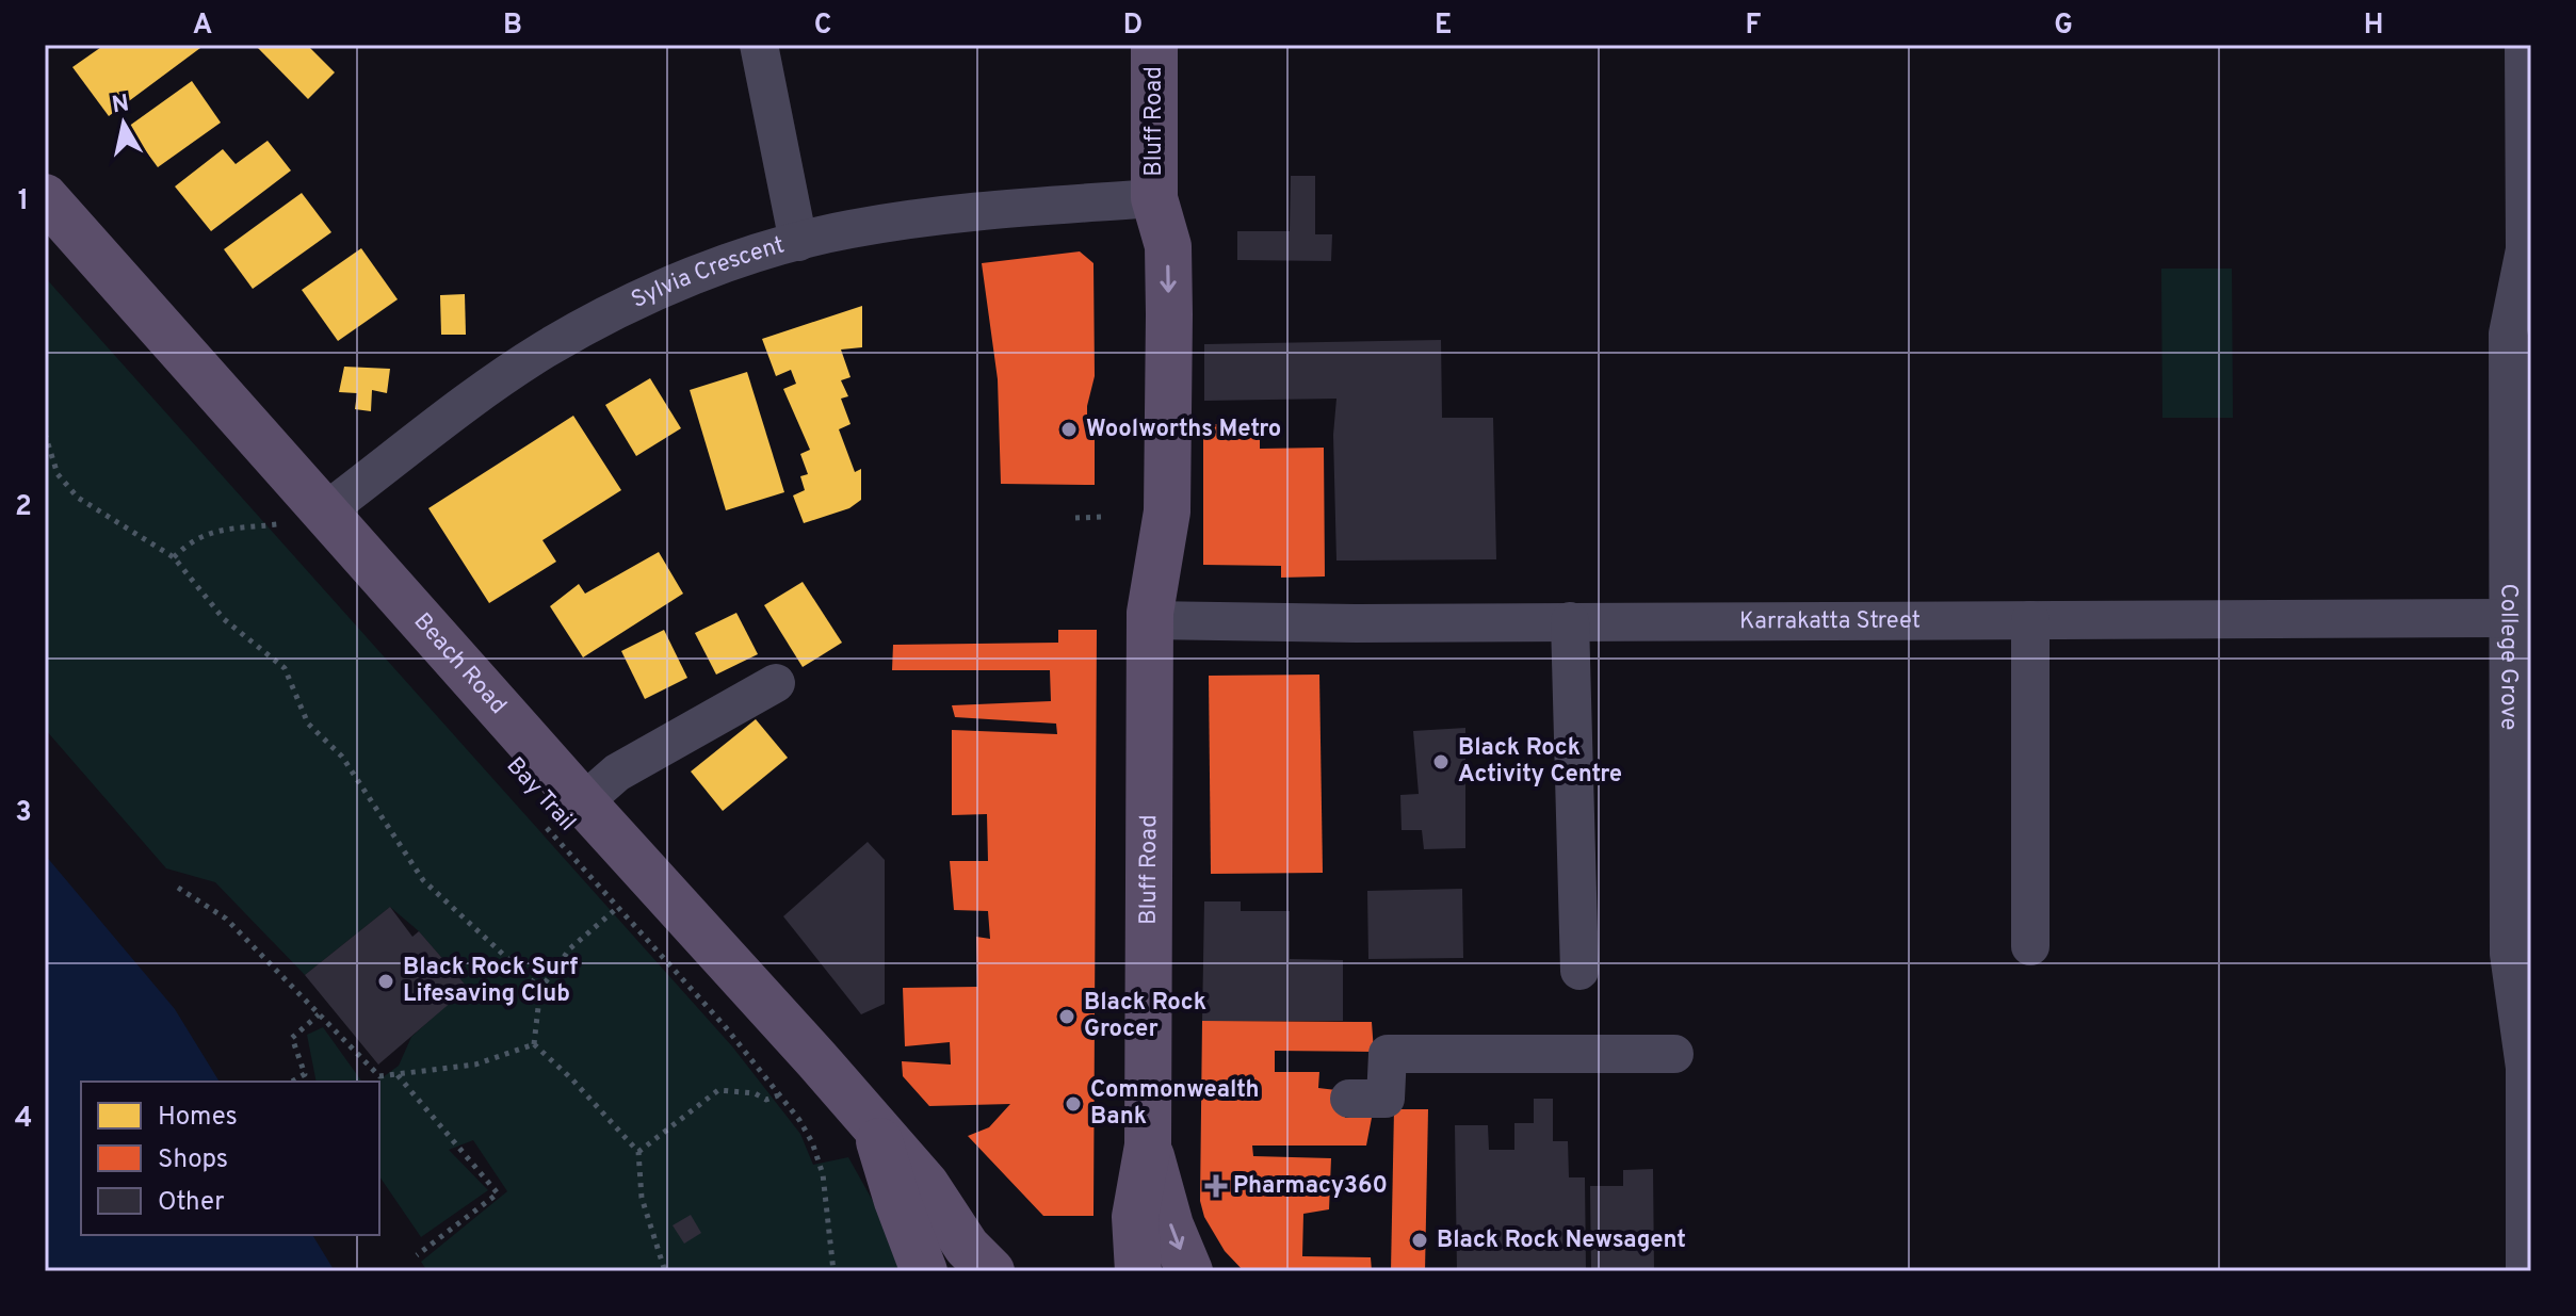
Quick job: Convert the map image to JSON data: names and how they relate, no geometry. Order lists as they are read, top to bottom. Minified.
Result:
{"streets":{"main road":["Bluff Road","Beach Road"],"street":["Sylvia Crescent","Karrakatta Street","College Grove"],"path":["Bay Trail"]},"crossings":[["Bluff Road","Sylvia Crescent"],["Bluff Road","Karrakatta Street"],["Sylvia Crescent","Beach Road"],["Karrakatta Street","College Grove"]],"places":{"other":["Woolworths Metro","Black Rock Activity Centre","Black Rock Surf Lifesaving Club","Black Rock Grocer","Commonwealth Bank","Black Rock Newsagent"],"health":["Pharmacy360"]},"legend":["Homes","Shops","Other"],"north":"top","grid":{"columns":["A","B","C","D","E","F","G","H"],"rows":["1","2","3","4"]}}
